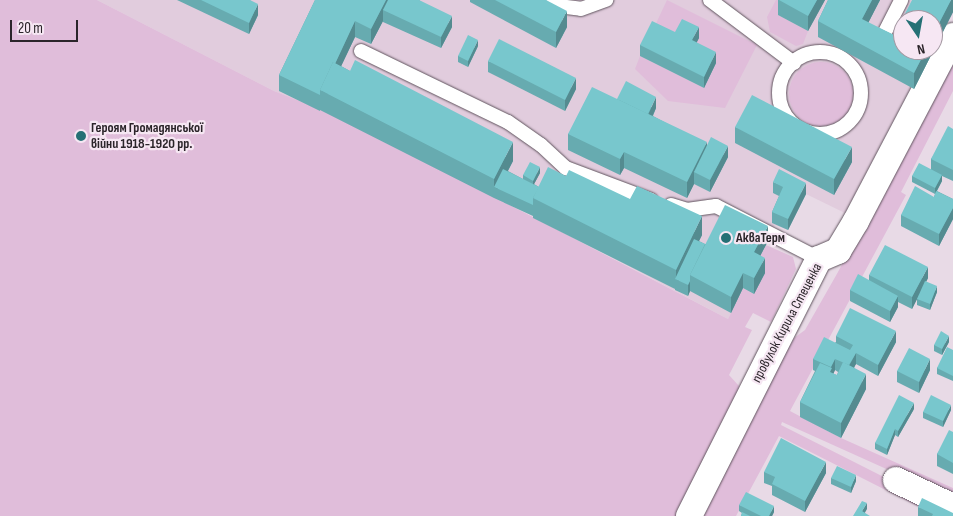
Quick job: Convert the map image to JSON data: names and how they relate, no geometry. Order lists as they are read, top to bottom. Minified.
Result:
{"streets":{"street":["провулок Кирила Стеценка"]},"places":["Героям Громадянської війни 1918-1920 рр.","АкваТерм"],"scale_bar":"20 m","north":"bottom"}
